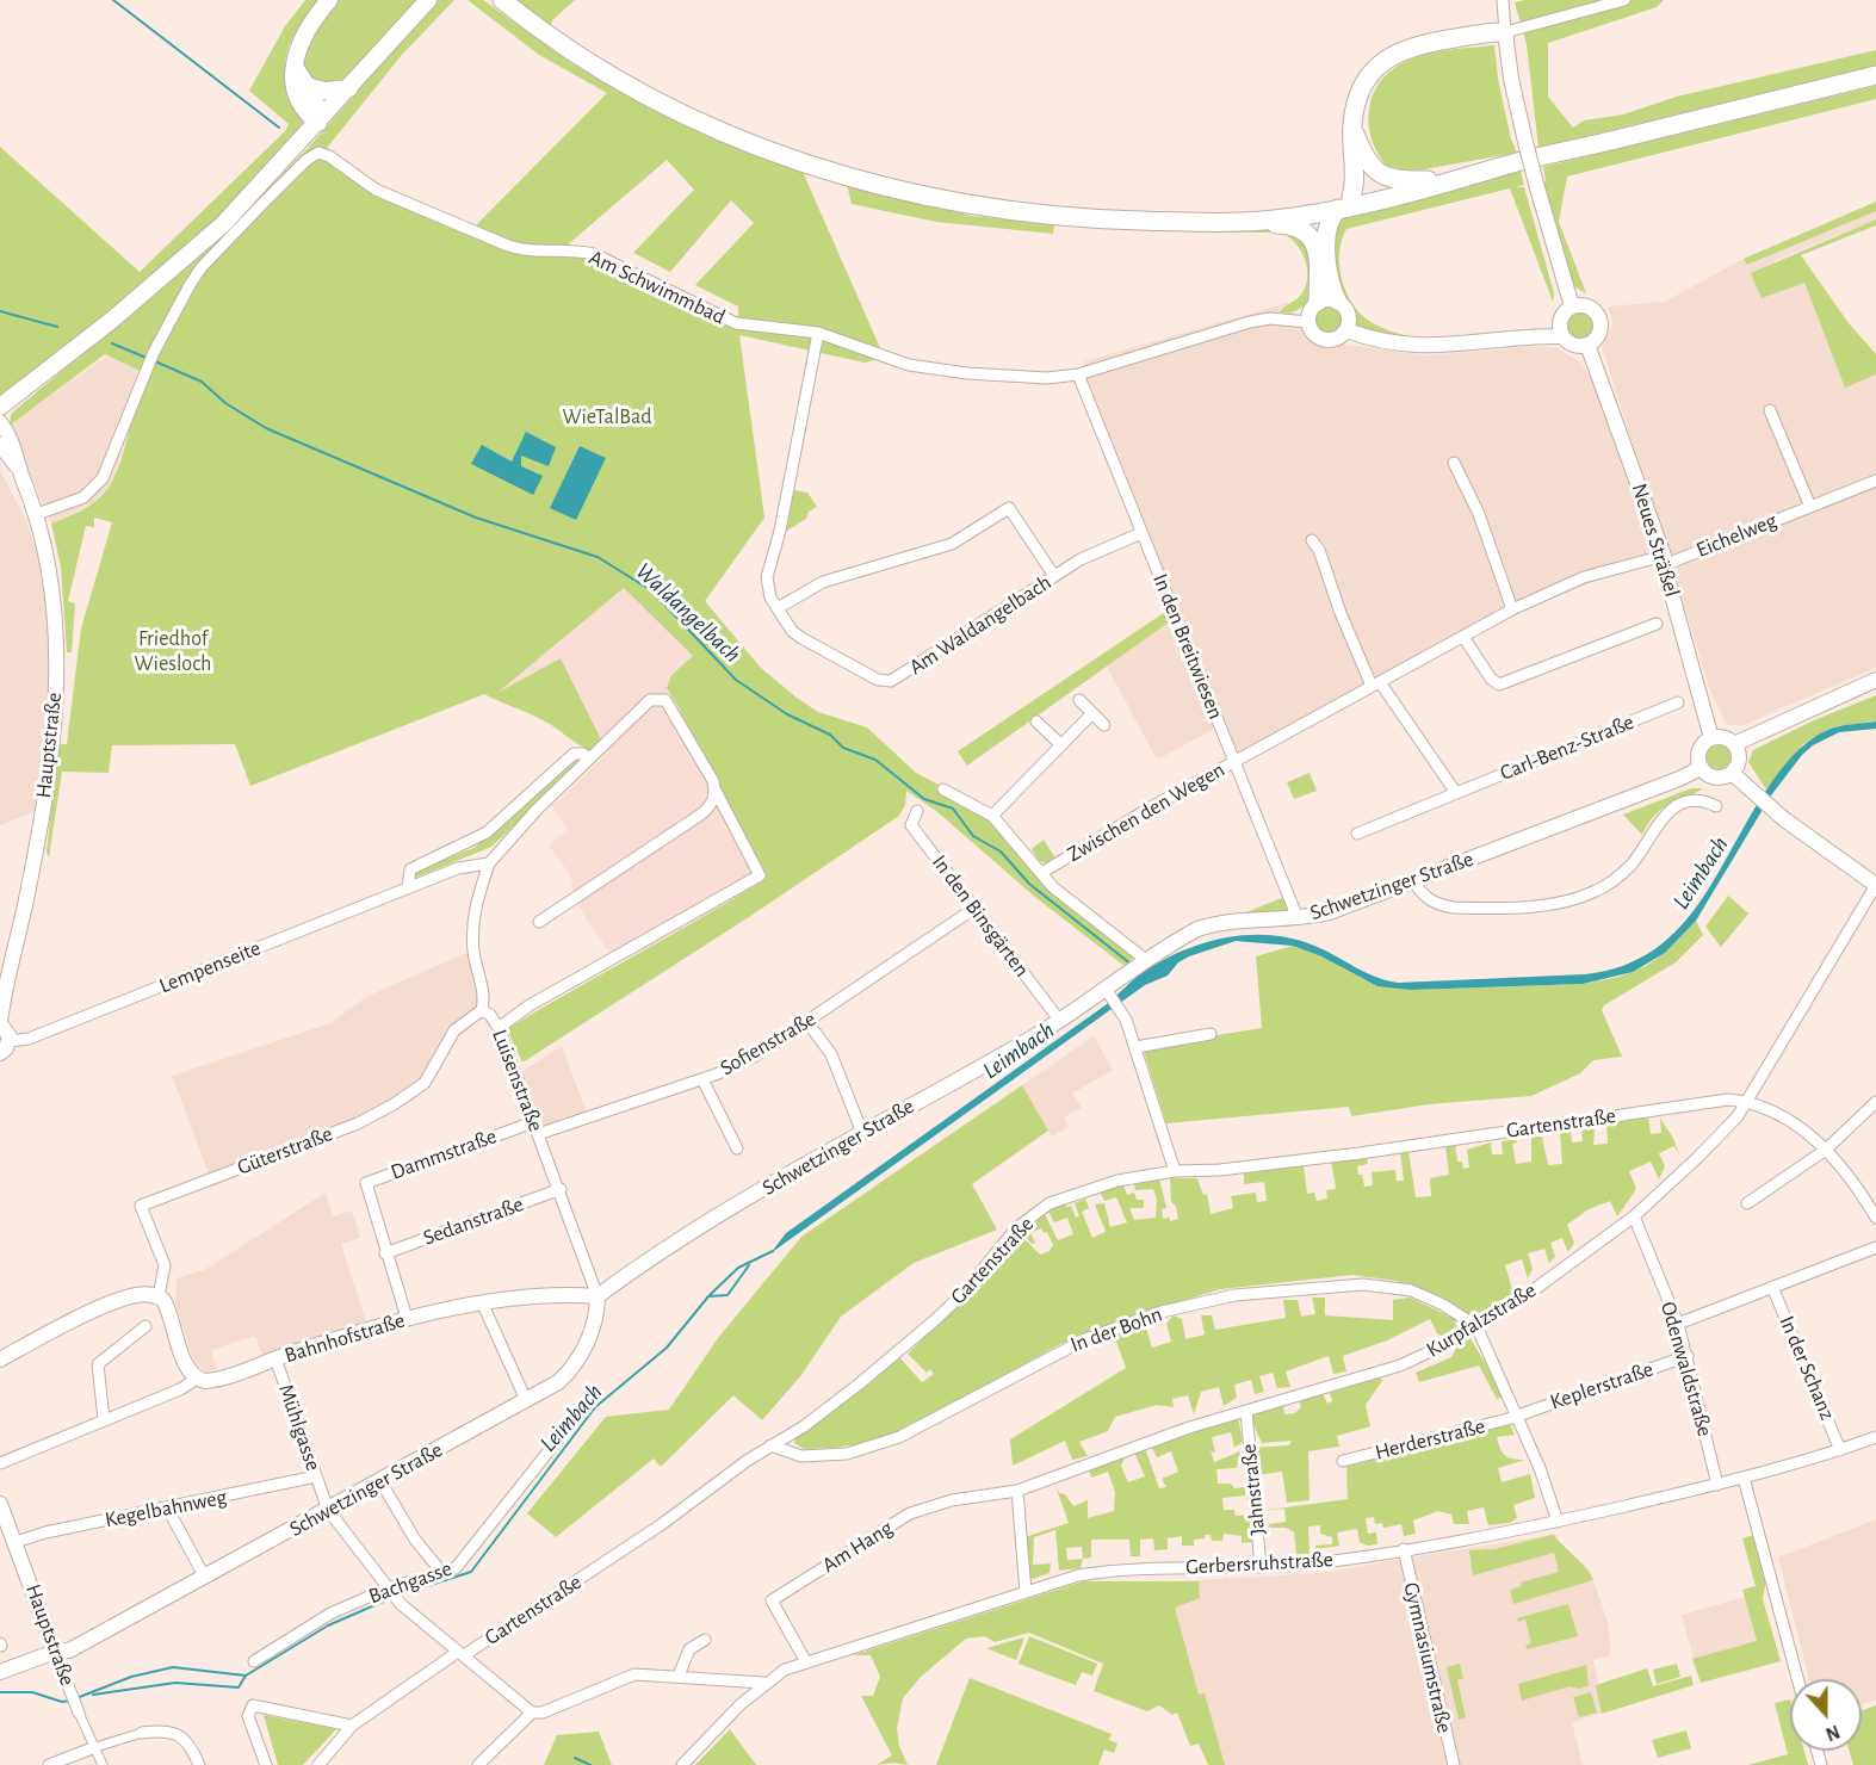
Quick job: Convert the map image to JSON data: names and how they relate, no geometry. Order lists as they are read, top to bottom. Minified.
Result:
{"streets":{"street":["Am Schwimmbad","Eichelweg","Neues Sträßel","Am Waldangelbach","In den Breitwiesen","Hauptstraße","Carl-Benz-Straße","Zwischen den Wegen","Schwetzinger Straße","In den Binsgärten","Lempenseite","Sofienstraße","Luisenstraße","Gartenstraße","Güterstraße","Dammstraße","Sedanstraße","Kurpfalzstraße","In der Bohn","Bahnhofstraße","In der Schanz","Odenwaldstraße","Keplerstraße","Mühlgasse","Herderstraße","Jahnstraße","Kegelbahnweg","Am Hang","Gerbersruhstraße","Bachgasse","Gymnasiumstraße"]},"crossings":[["Am Schwimmbad","Am Waldangelbach"],["Am Schwimmbad","In den Breitwiesen"],["Am Schwimmbad","Hauptstraße"],["Eichelweg","Neues Sträßel"],["Eichelweg","Zwischen den Wegen"],["Neues Sträßel","Zwischen den Wegen"],["Neues Sträßel","Schwetzinger Straße"],["Am Waldangelbach","In den Breitwiesen"],["In den Breitwiesen","Zwischen den Wegen"],["In den Breitwiesen","Schwetzinger Straße"],["Hauptstraße","Schwetzinger Straße"],["Hauptstraße","Lempenseite"],["Hauptstraße","Kegelbahnweg"],["Zwischen den Wegen","Schwetzinger Straße"],["Schwetzinger Straße","In den Binsgärten"],["Schwetzinger Straße","Luisenstraße"],["Schwetzinger Straße","Bahnhofstraße"],["Schwetzinger Straße","Mühlgasse"],["In den Binsgärten","Sofienstraße"],["Lempenseite","Luisenstraße"],["Sofienstraße","Luisenstraße"],["Luisenstraße","Güterstraße"],["Luisenstraße","Dammstraße"],["Luisenstraße","Sedanstraße"],["Luisenstraße","Bahnhofstraße"],["Gartenstraße","Kurpfalzstraße"],["Gartenstraße","In der Bohn"],["Gartenstraße","Mühlgasse"],["Dammstraße","Sedanstraße"],["Dammstraße","Bahnhofstraße"],["Kurpfalzstraße","In der Bohn"],["Kurpfalzstraße","Odenwaldstraße"],["Kurpfalzstraße","Jahnstraße"],["Kurpfalzstraße","Am Hang"],["Bahnhofstraße","Mühlgasse"],["In der Schanz","Gerbersruhstraße"],["Odenwaldstraße","Keplerstraße"],["Odenwaldstraße","Gerbersruhstraße"],["Keplerstraße","Herderstraße"],["Mühlgasse","Kegelbahnweg"],["Mühlgasse","Bachgasse"],["Jahnstraße","Gerbersruhstraße"],["Am Hang","Gerbersruhstraße"],["Gerbersruhstraße","Gymnasiumstraße"]],"water":["Waldangelbach","Leimbach"],"parks":["WieTalBad","Friedhof Wiesloch"],"north":"bottom"}
